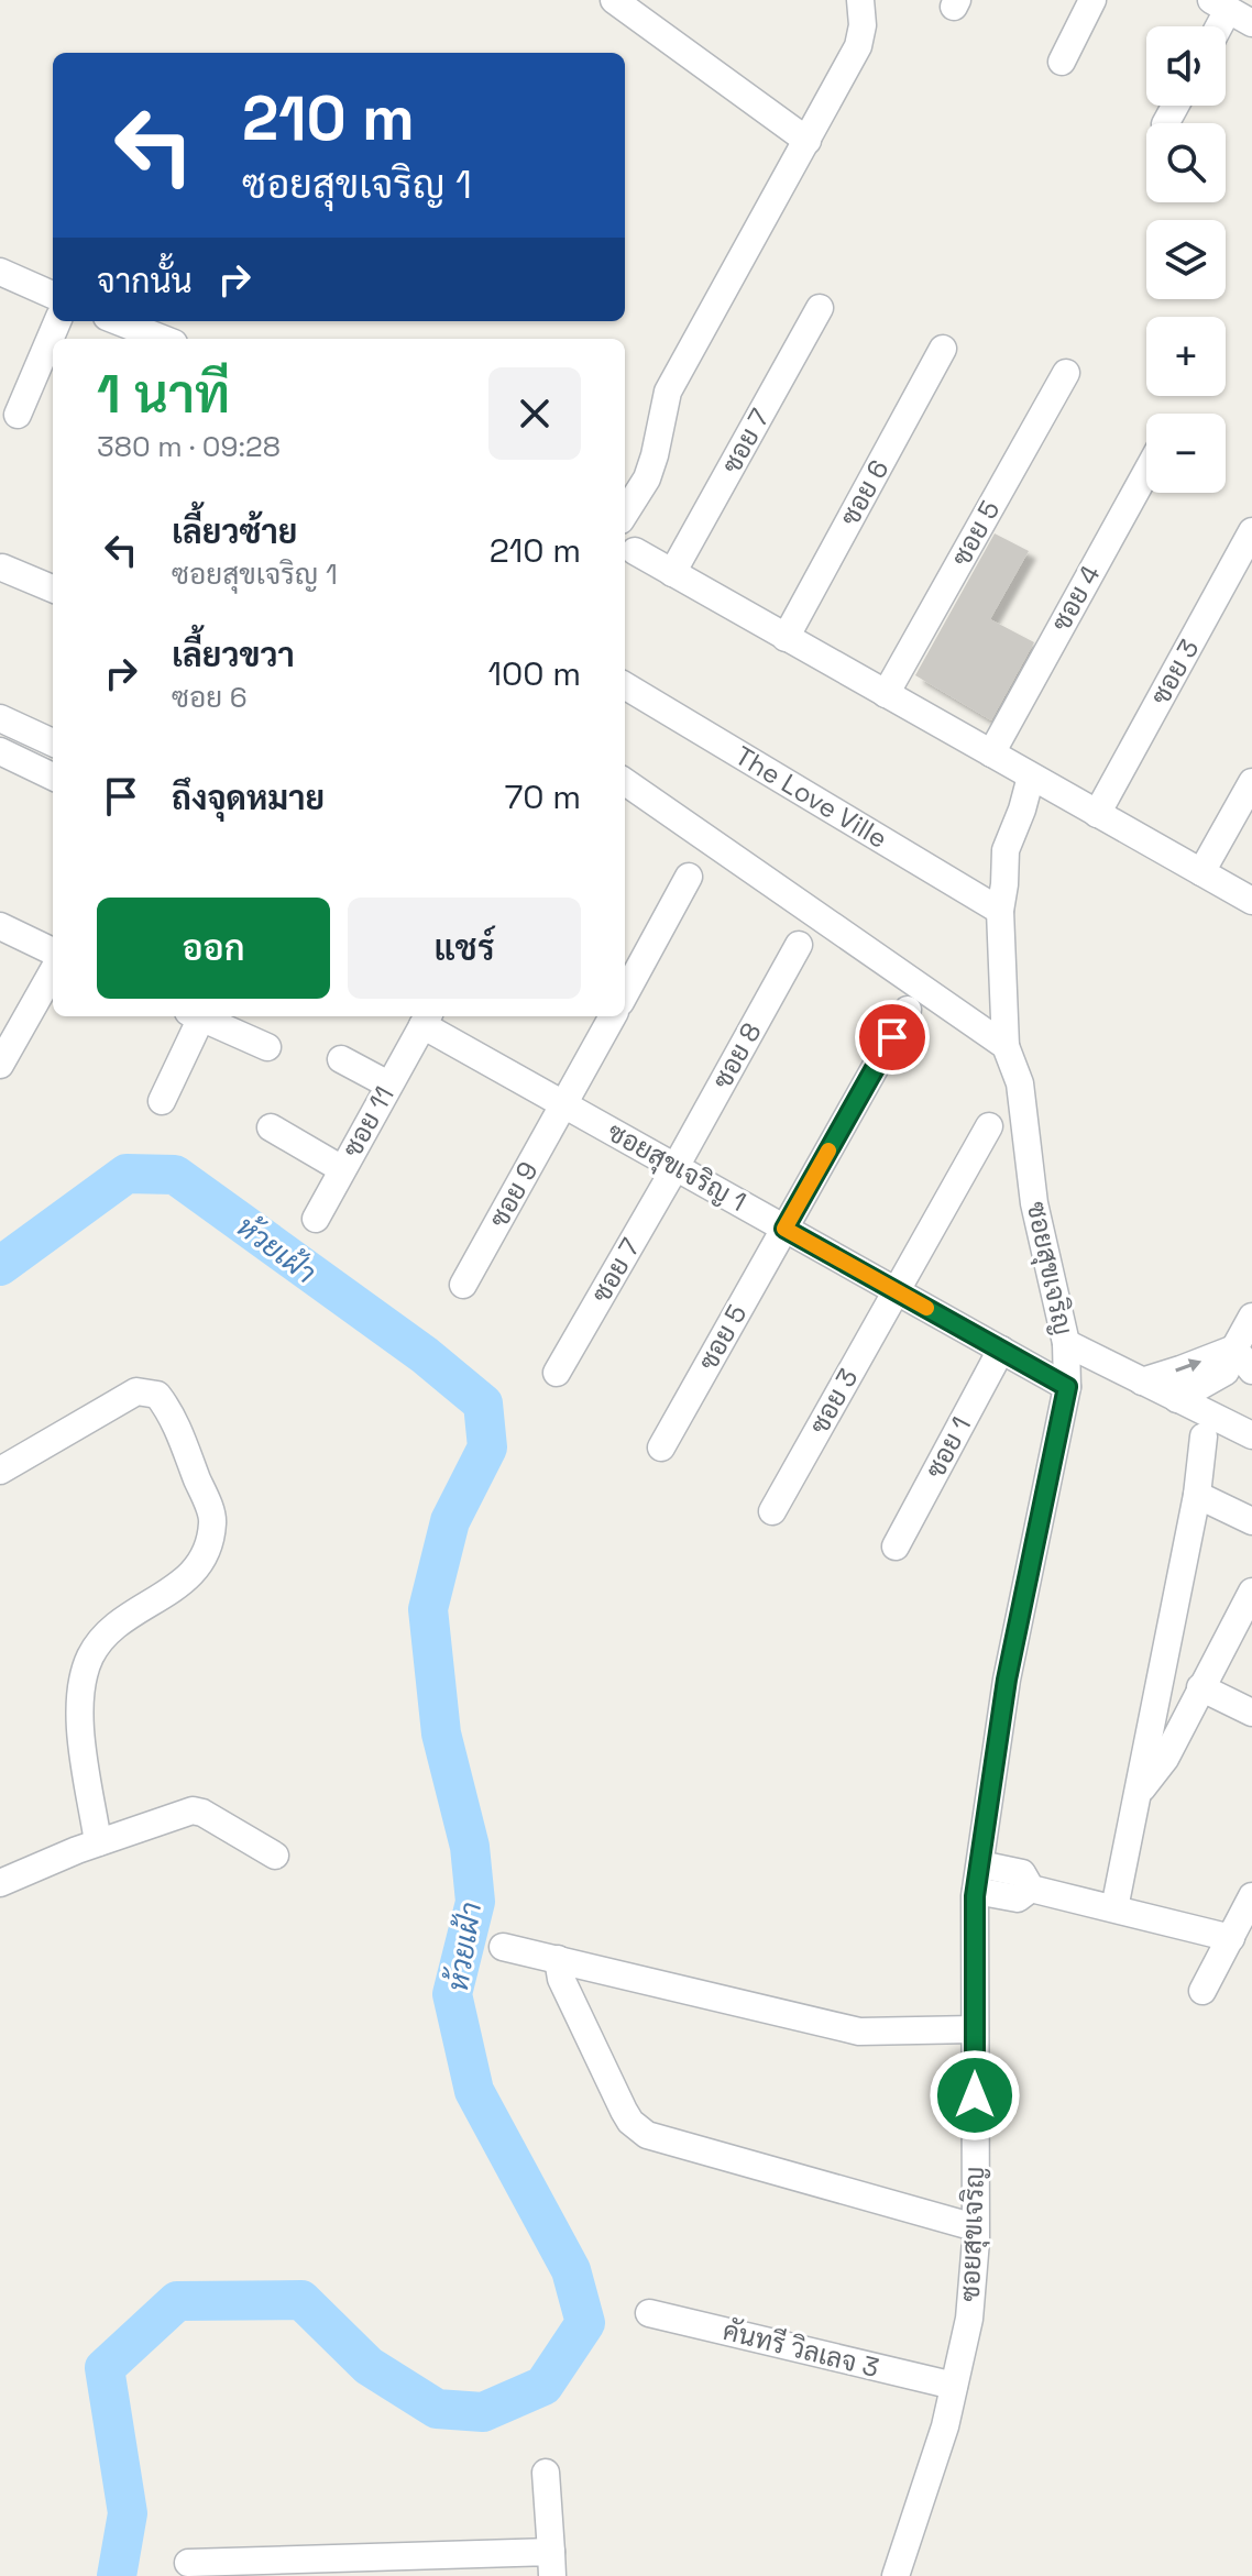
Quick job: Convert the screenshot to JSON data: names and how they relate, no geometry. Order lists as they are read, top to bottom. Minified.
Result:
{"streets":{"street":["ซอย 7","ซอย 6","ซอย 5","ซอย 4","ซอย 3","The Love Ville","ซอย 8","ซอย 11","ซอยสุขเจริญ 1","ซอย 9","ซอยสุขเจริญ","ซอย 1","คันทรี วิลเลจ 3"]},"crossings":[["ซอย 7","ซอย 8"],["ซอย 7","ซอยสุขเจริญ 1"],["ซอย 5","ซอยสุขเจริญ 1"],["ซอย 3","ซอยสุขเจริญ 1"],["The Love Ville","ซอยสุขเจริญ"],["ซอย 8","ซอยสุขเจริญ 1"],["ซอย 11","ซอยสุขเจริญ 1"],["ซอยสุขเจริญ 1","ซอย 9"],["ซอยสุขเจริญ 1","ซอยสุขเจริญ"],["ซอยสุขเจริญ 1","ซอย 1"],["ซอยสุขเจริญ","คันทรี วิลเลจ 3"]],"water":["ห้วยเฝ้า"],"page":{"map_buttons":["+","−"],"turn":["210 m","ซอยสุขเจริญ 1"],"then":"จากนั้น","heading":["1 นาที","380 m · 09:28"],"list":[{"name":"เลี้ยวซ้าย","note":"ซอยสุขเจริญ 1","value":"210 m"},{"name":"เลี้ยวขวา","note":"ซอย 6","value":"100 m"},{"name":"ถึงจุดหมาย","value":"70 m"}],"buttons":["ออก","แชร์"]}}
